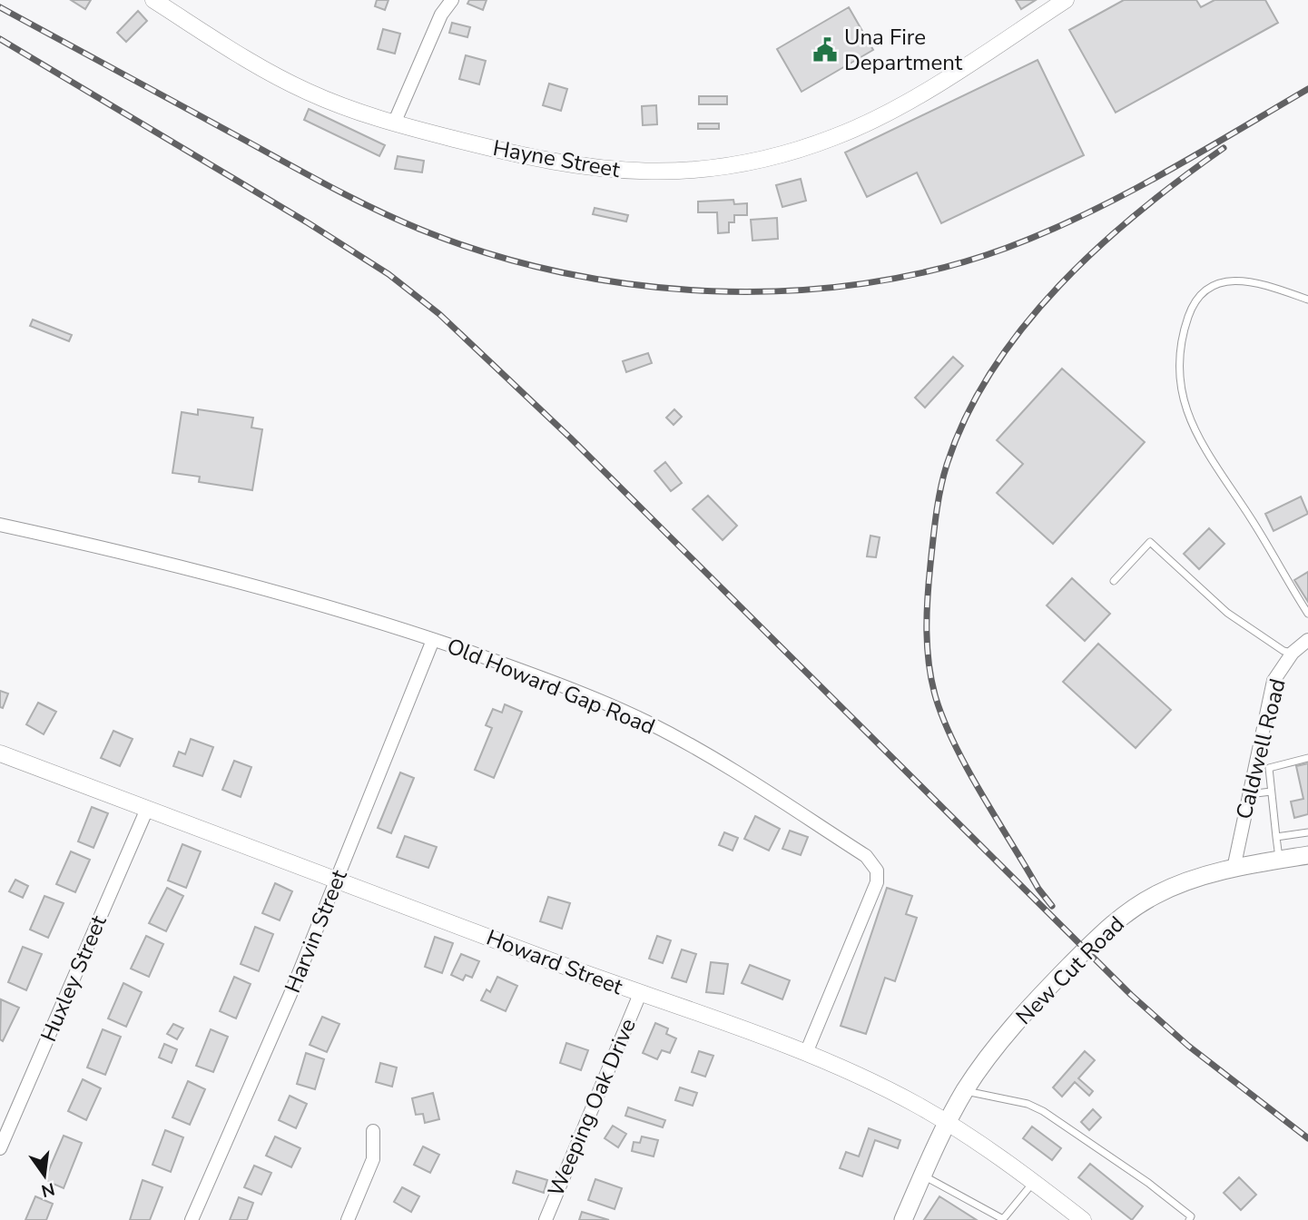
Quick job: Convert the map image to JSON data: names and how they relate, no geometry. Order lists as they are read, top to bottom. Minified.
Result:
{"streets":{"main road":["New Cut Road"],"street":["Hayne Street","Old Howard Gap Road","Caldwell Road","Harvin Street","Howard Street","Huxley Street","Weeping Oak Drive"]},"crossings":[["Old Howard Gap Road","Harvin Street"],["Old Howard Gap Road","Howard Street"],["Caldwell Road","New Cut Road"],["Harvin Street","Howard Street"],["Howard Street","New Cut Road"],["Howard Street","Huxley Street"],["Howard Street","Weeping Oak Drive"]],"places":{"public building":["Una Fire Department"]},"north":"bottom"}
